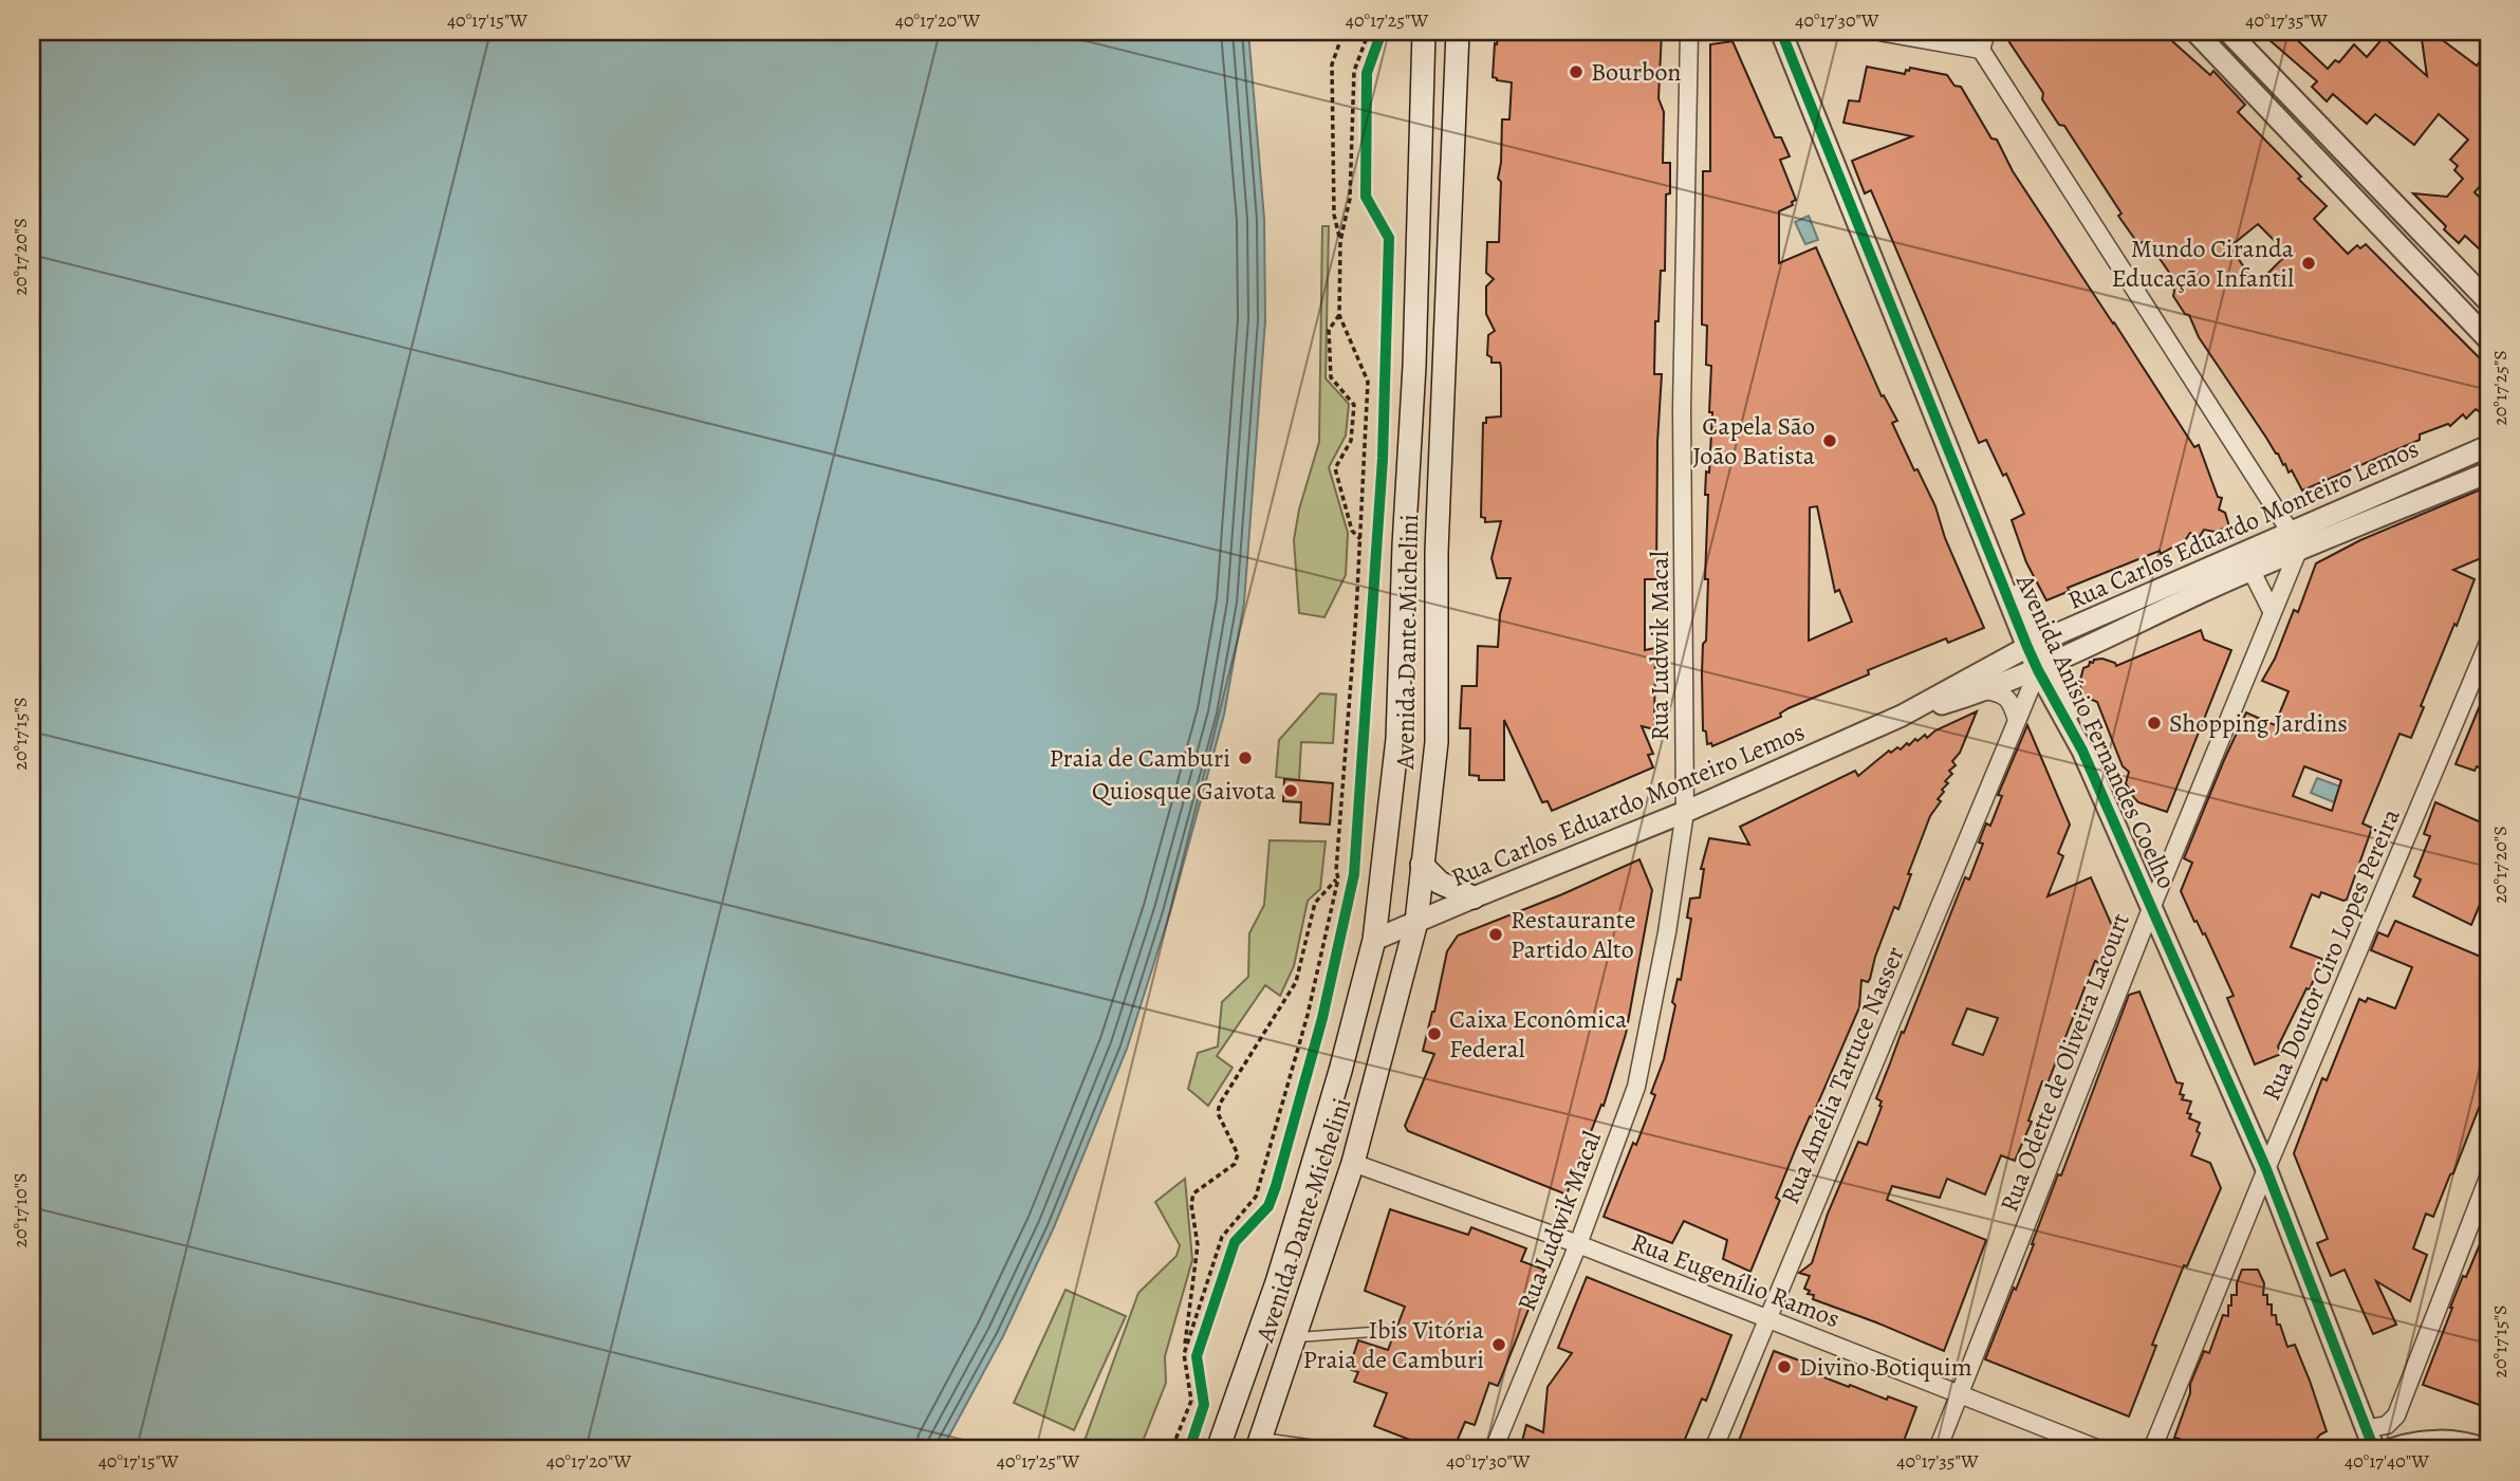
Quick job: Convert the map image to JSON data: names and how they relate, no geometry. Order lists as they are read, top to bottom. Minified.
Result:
{"streets":{"main road":["Avenida Dante Michelini"],"street":["Rua Carlos Eduardo Monteiro Lemos","Rua Ludwik Macal","Avenida Anísio Fernandes Coelho","Rua Doutor Ciro Lopes Pereira","Rua Odette de Oliveira Lacourt","Rua Amélia Tartuce Nasser","Rua Eugenílio Ramos"]},"crossings":[["Rua Carlos Eduardo Monteiro Lemos","Avenida Dante Michelini"],["Rua Carlos Eduardo Monteiro Lemos","Rua Ludwik Macal"],["Rua Carlos Eduardo Monteiro Lemos","Avenida Anísio Fernandes Coelho"],["Rua Carlos Eduardo Monteiro Lemos","Rua Odette de Oliveira Lacourt"],["Rua Carlos Eduardo Monteiro Lemos","Rua Amélia Tartuce Nasser"],["Avenida Dante Michelini","Rua Eugenílio Ramos"],["Rua Ludwik Macal","Rua Eugenílio Ramos"],["Avenida Anísio Fernandes Coelho","Rua Doutor Ciro Lopes Pereira"],["Avenida Anísio Fernandes Coelho","Rua Odette de Oliveira Lacourt"],["Avenida Anísio Fernandes Coelho","Rua Amélia Tartuce Nasser"],["Rua Odette de Oliveira Lacourt","Rua Eugenílio Ramos"],["Rua Amélia Tartuce Nasser","Rua Eugenílio Ramos"]],"places":["Bourbon","Mundo Ciranda Educação Infantil","Capela São João Batista","Shopping Jardins","Praia de Camburi","Quiosque Gaivota","Restaurante Partido Alto","Caixa Econômica Federal","Ibis Vitória Praia de Camburi","Divino Botiquim"],"coordinates":["40°17'15\"W","40°17'20\"W","40°17'25\"W","40°17'30\"W","40°17'35\"W","20°17'20\"S","20°17'25\"S","20°17'15\"S","20°17'10\"S","40°17'40\"W"]}
